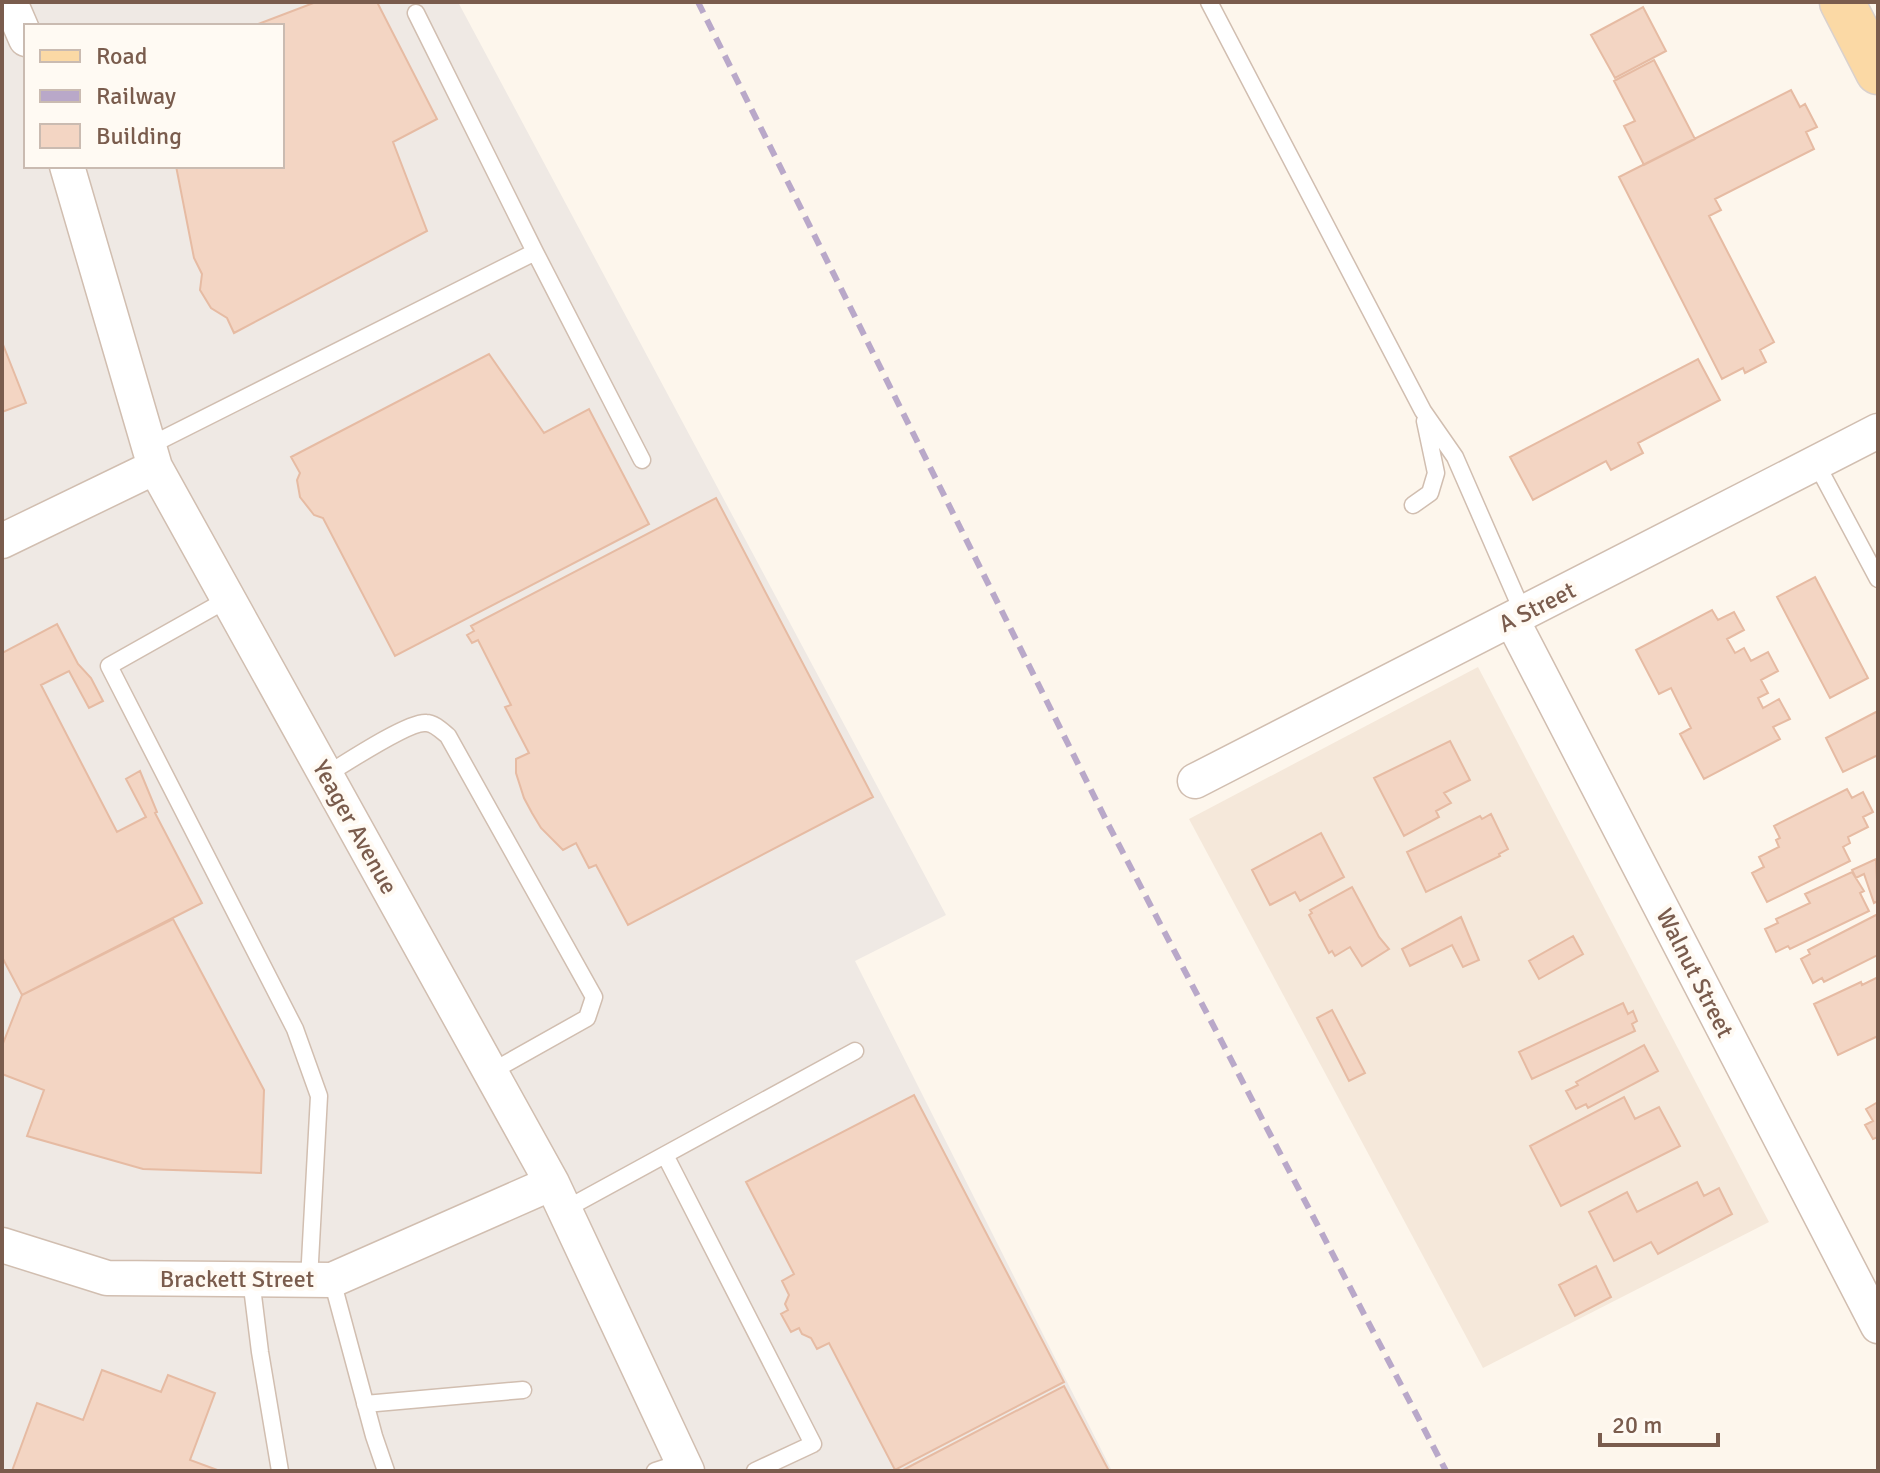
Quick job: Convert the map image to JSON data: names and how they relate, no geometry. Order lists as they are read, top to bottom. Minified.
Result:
{"streets":{"street":["A Street","Yeager Avenue","Walnut Street","Brackett Street"]},"crossings":[["A Street","Walnut Street"],["Yeager Avenue","Brackett Street"]],"legend":["Road","Railway","Building"],"scale_bar":"20 m"}
